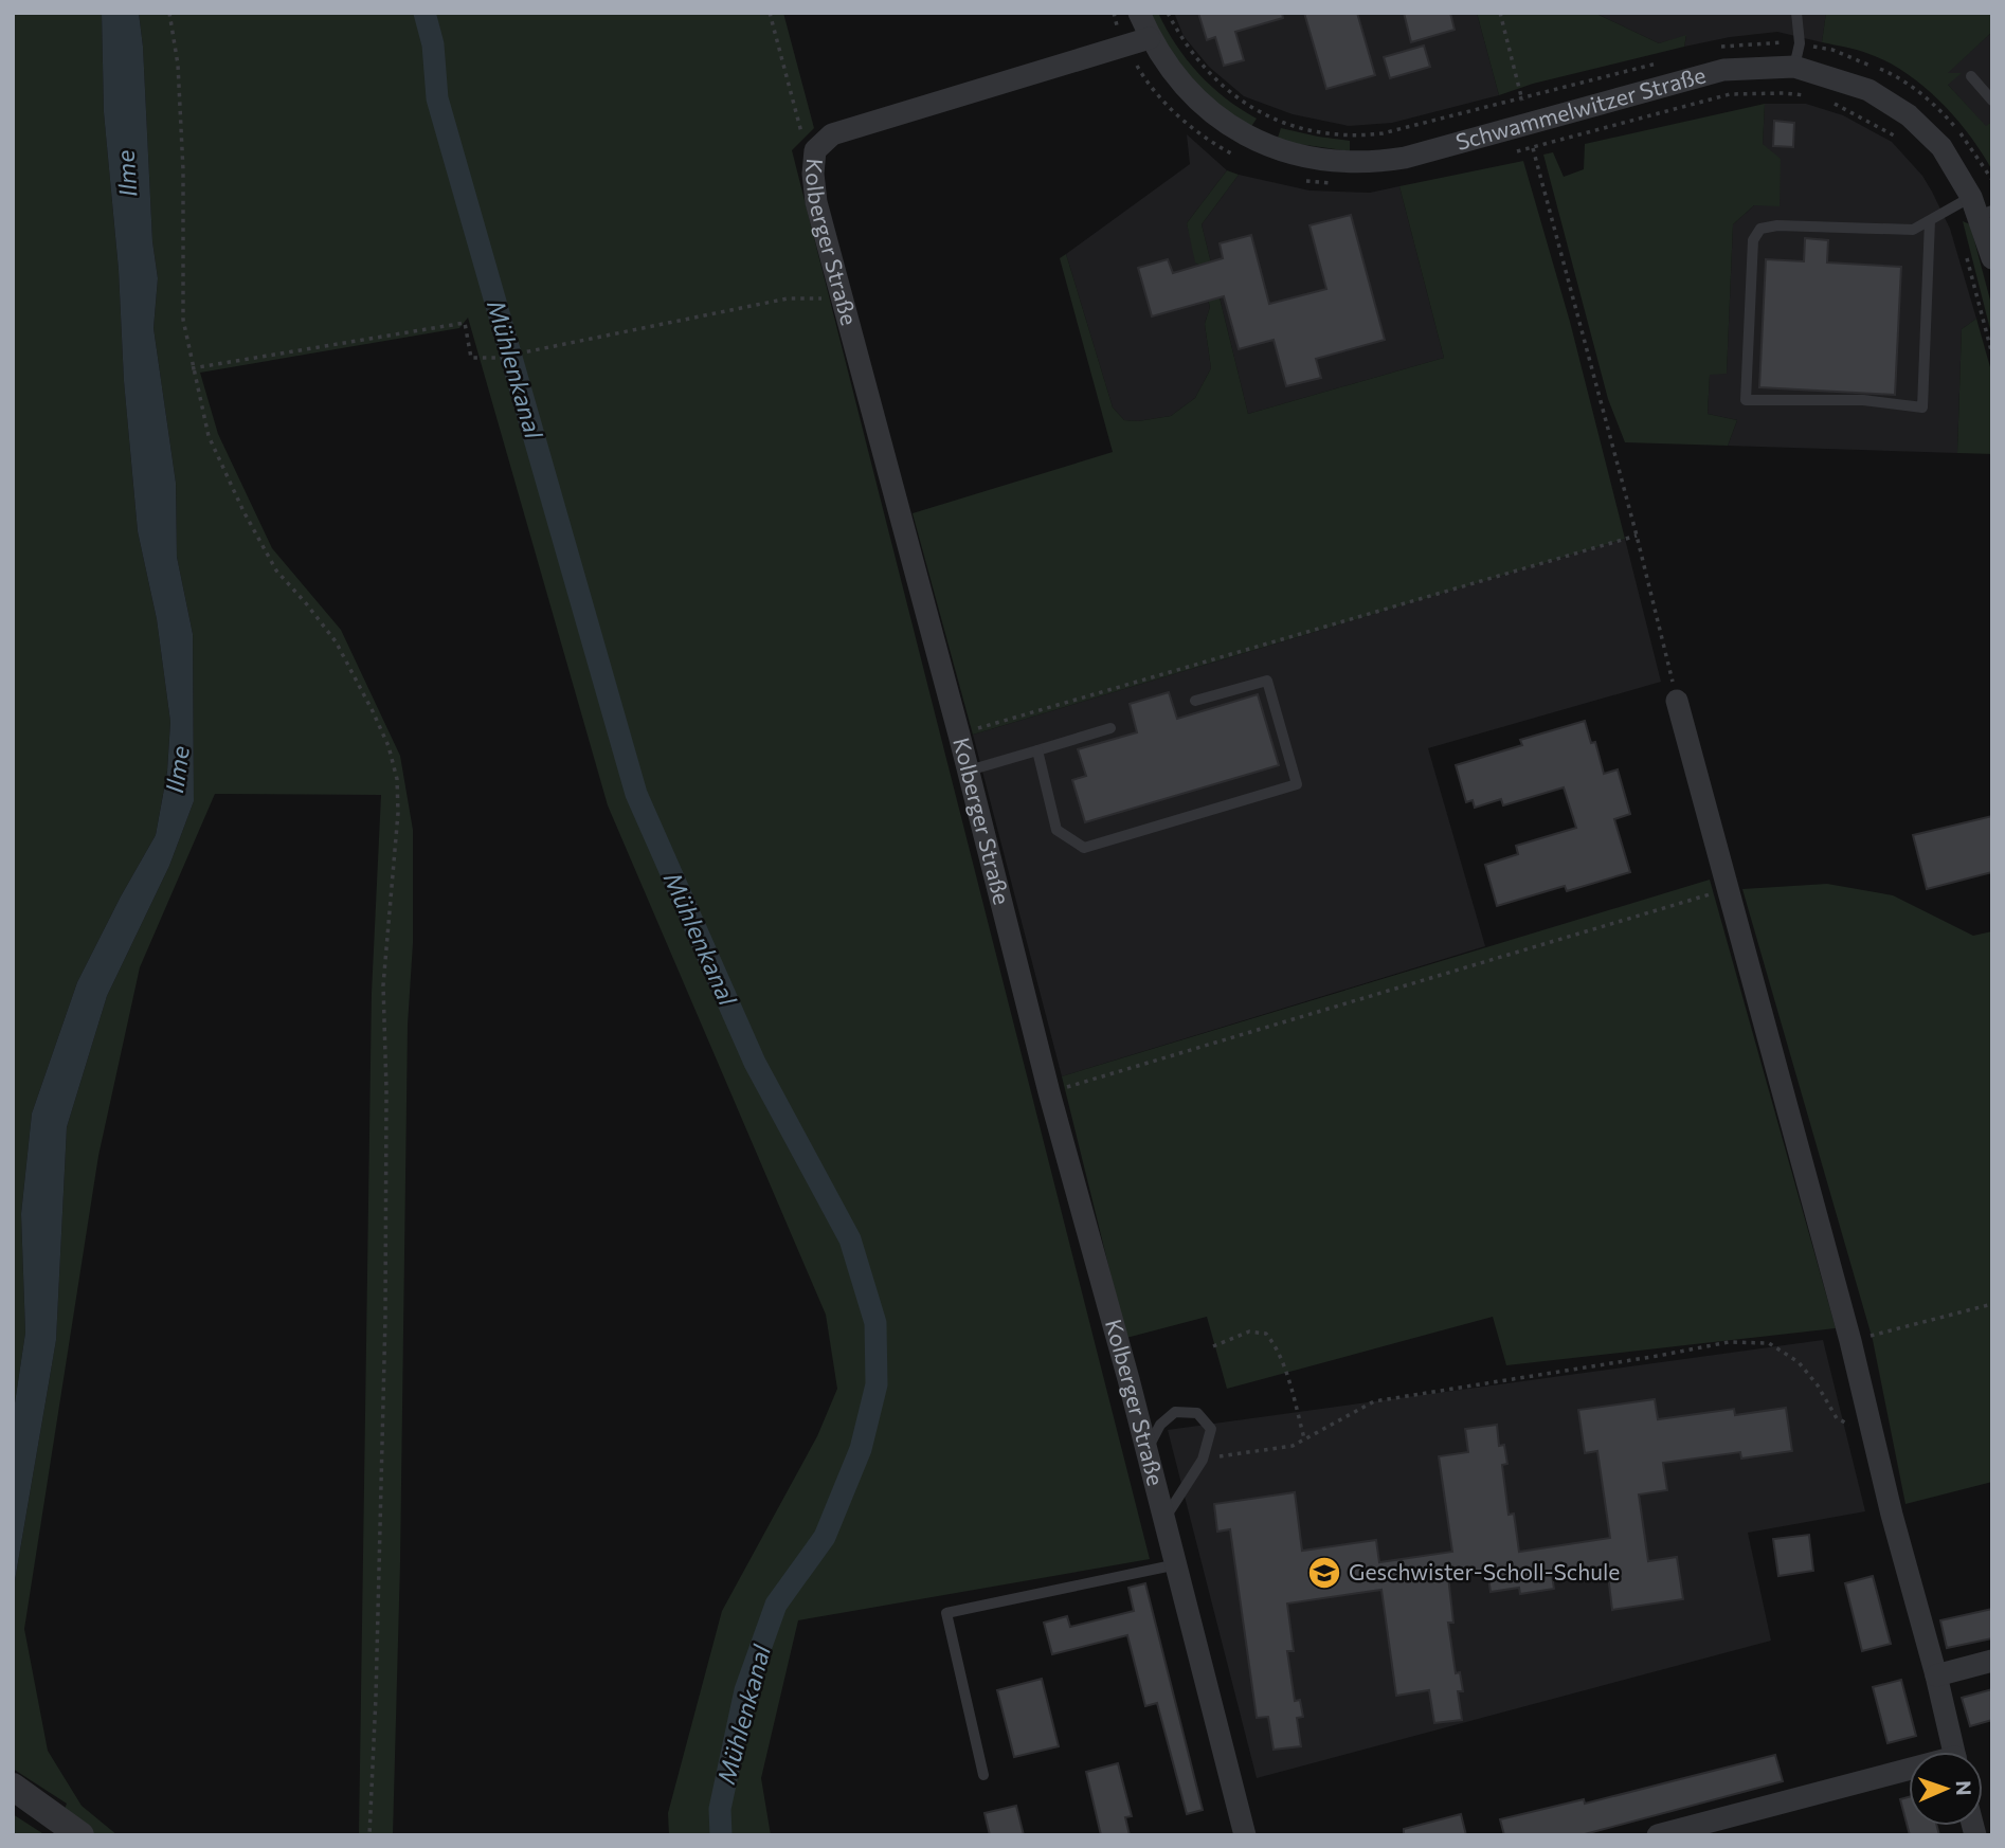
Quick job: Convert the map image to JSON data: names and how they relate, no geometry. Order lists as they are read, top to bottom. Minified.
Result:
{"streets":{"street":["Schwammelwitzer Straße","Kolberger Straße"]},"crossings":[["Schwammelwitzer Straße","Kolberger Straße"]],"water":["Ilme","Mühlenkanal"],"places":{"school or university":["Geschwister-Scholl-Schule"]},"north":"right"}
